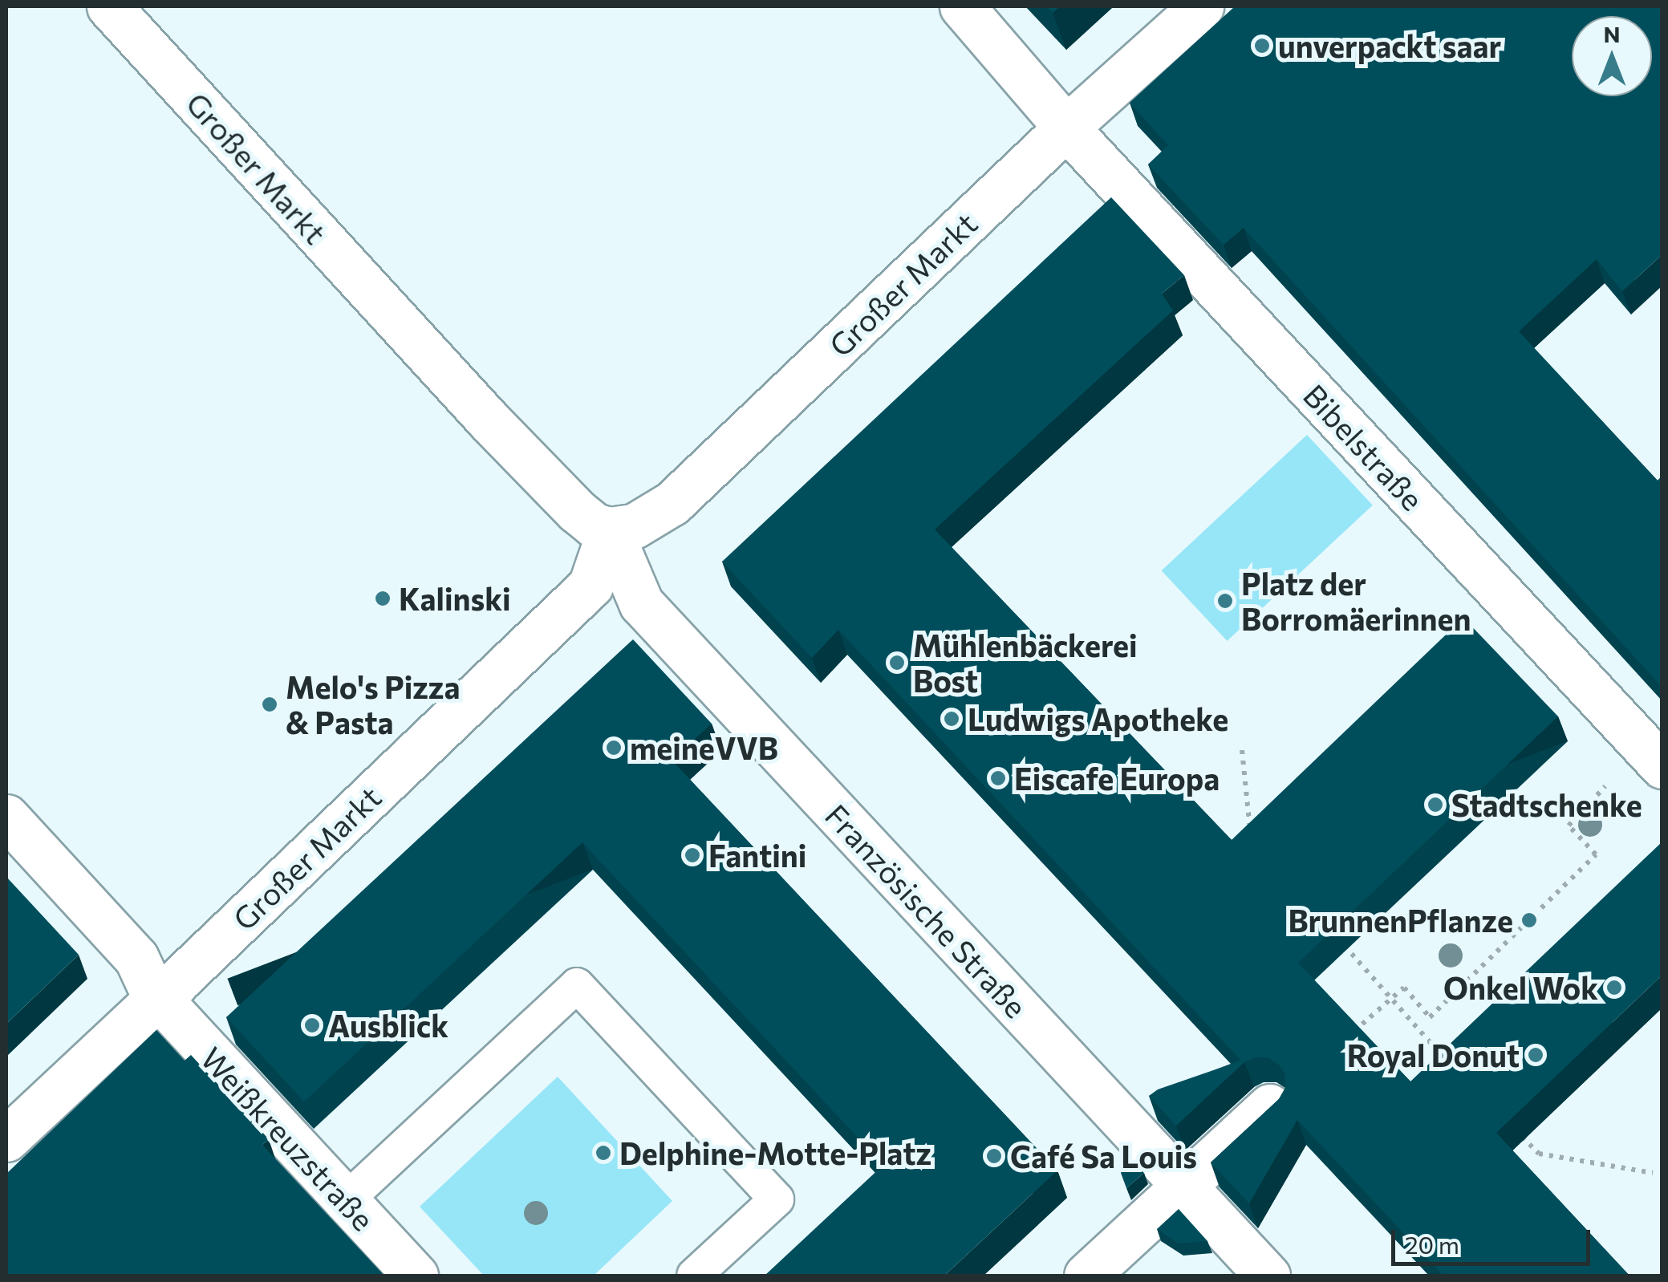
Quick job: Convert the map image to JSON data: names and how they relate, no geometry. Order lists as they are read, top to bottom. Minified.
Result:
{"streets":{"street":["Großer Markt","Bibelstraße","Französische Straße","Weißkreuzstraße"]},"crossings":[["Großer Markt","Bibelstraße"],["Großer Markt","Französische Straße"],["Großer Markt","Weißkreuzstraße"]],"places":["unverpackt saar","Kalinski","Platz der Borromäerinnen","Mühlenbäckerei Bost","Melo's Pizza & Pasta","Ludwigs Apotheke","meineVVB","Eiscafe Europa","Stadtschenke","Fantini","BrunnenPflanze","Onkel Wok","Ausblick","Royal Donut","Delphine-Motte-Platz","Café Sa Louis"],"scale_bar":"20 m","north":"top"}
